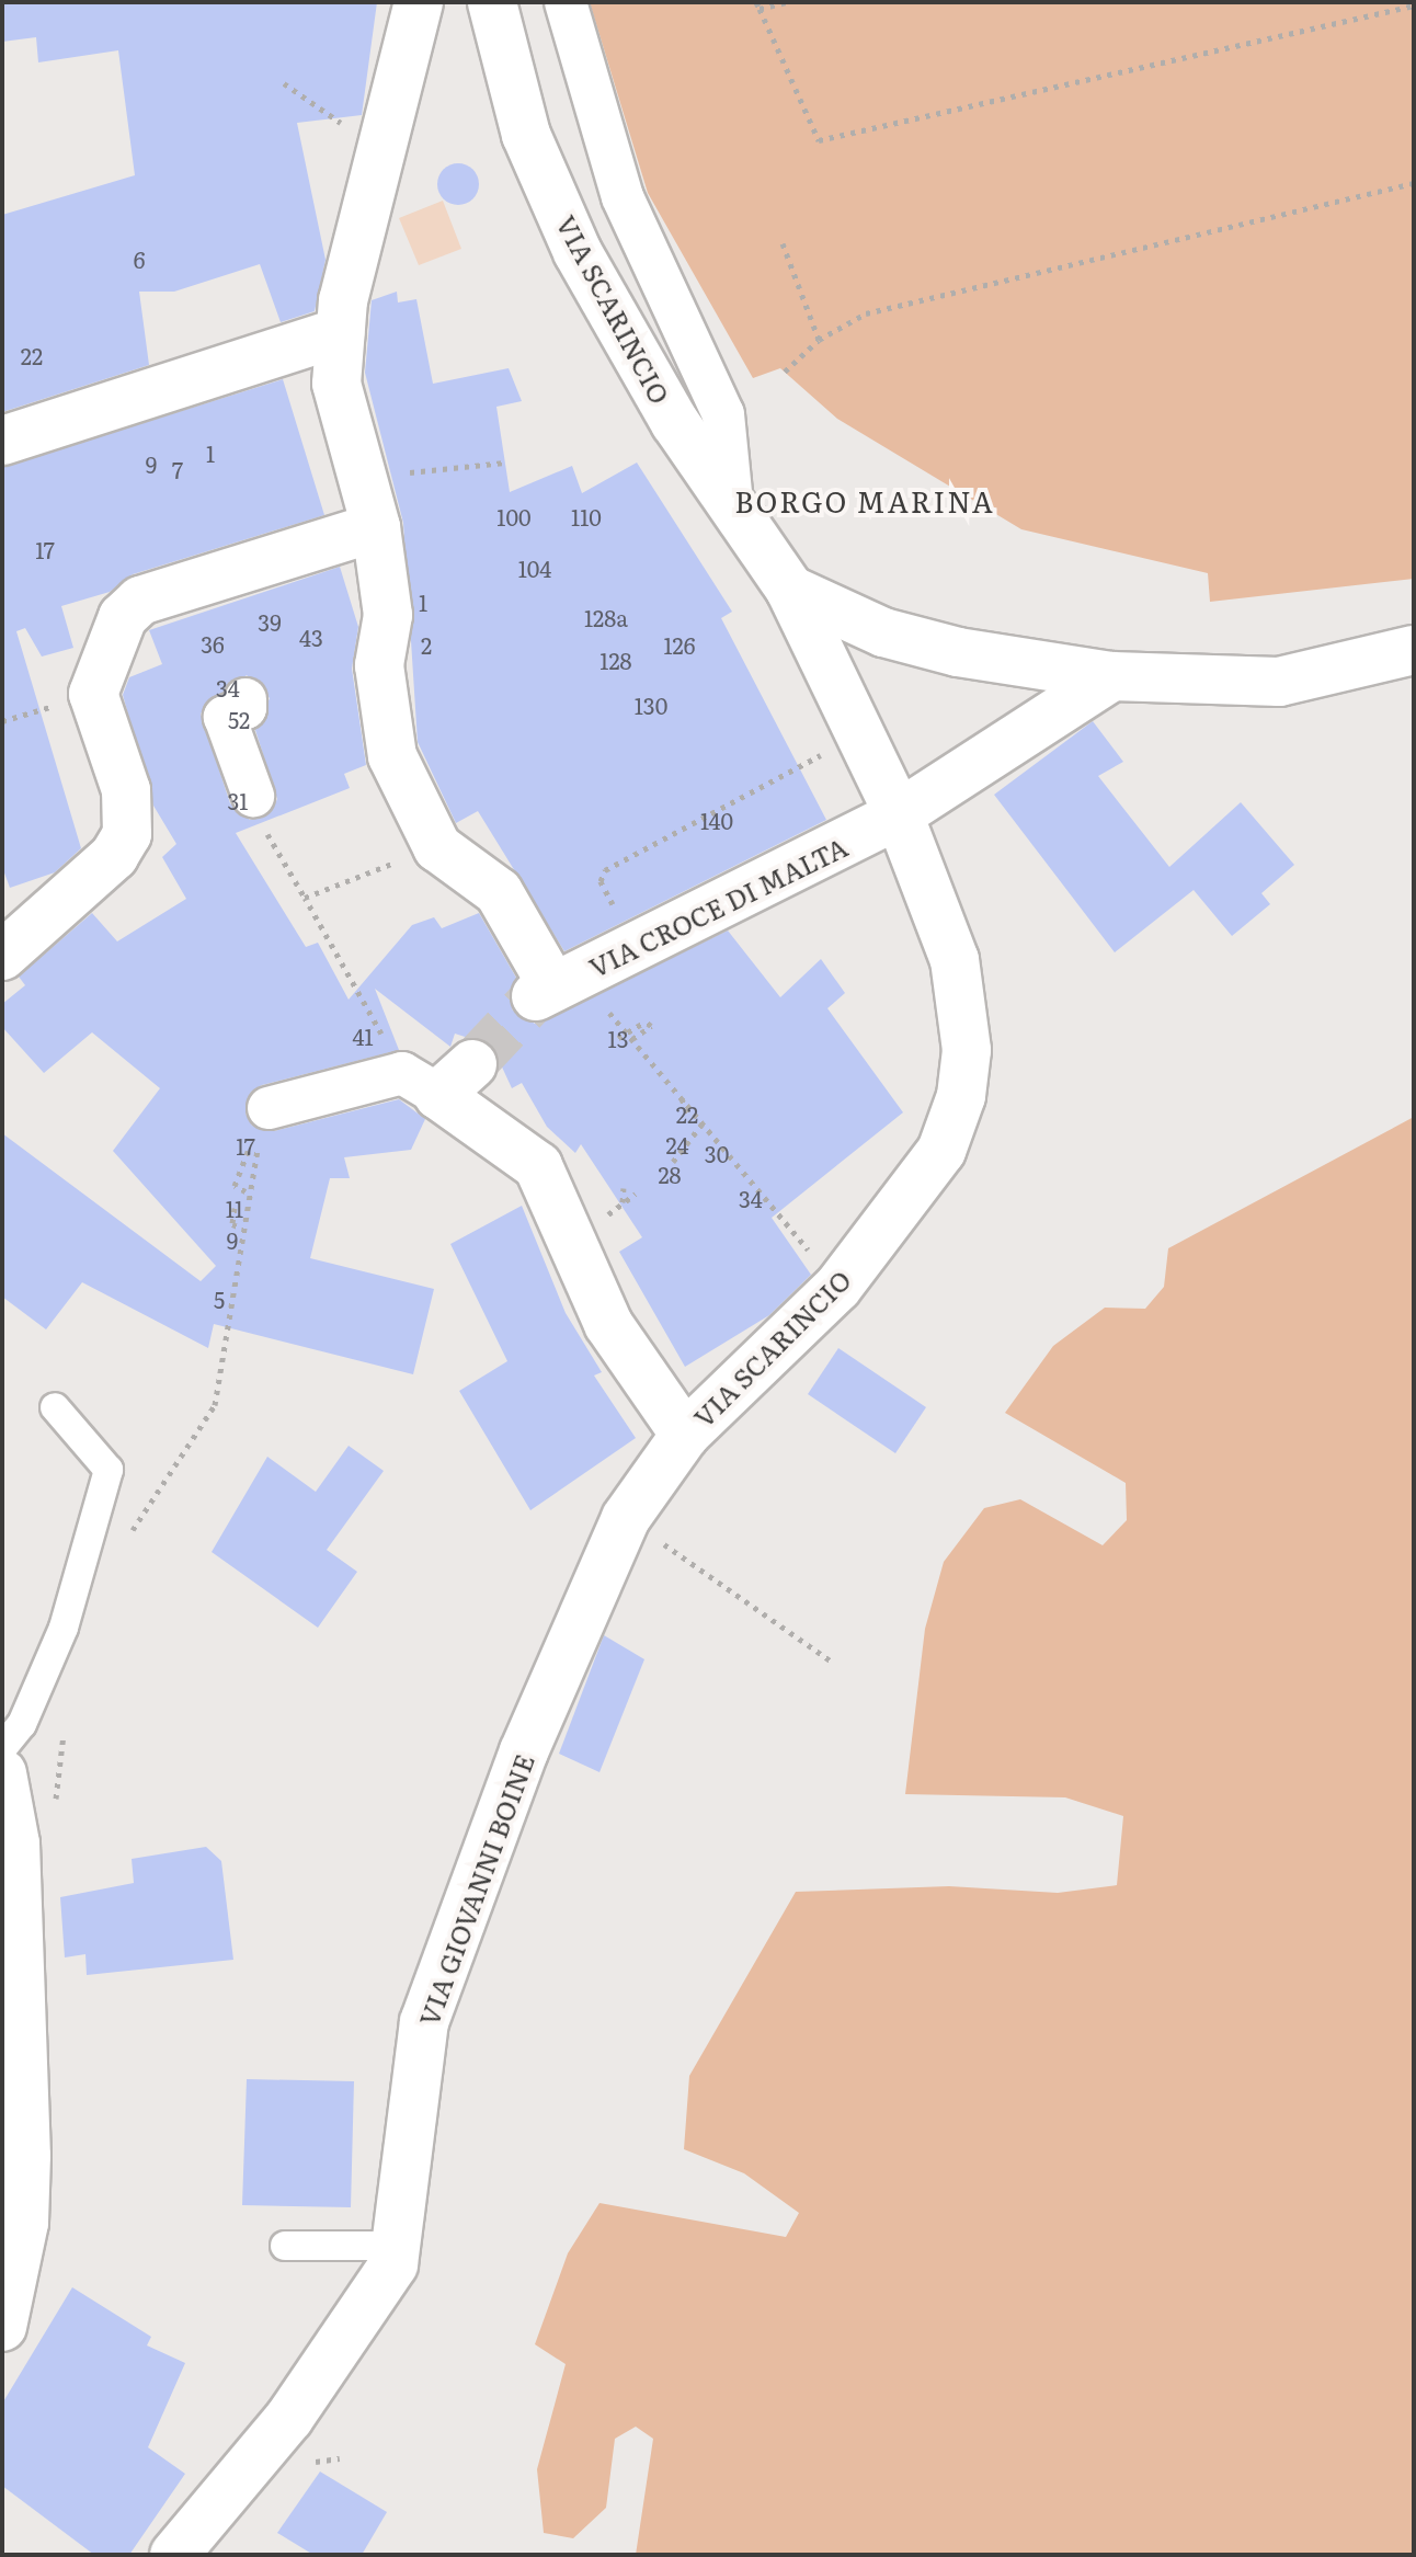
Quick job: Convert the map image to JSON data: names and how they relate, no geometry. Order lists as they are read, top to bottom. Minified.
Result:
{"streets":{"street":["VIA SCARINCIO","VIA CROCE DI MALTA","VIA GIOVANNI BOINE"]},"crossings":[["VIA SCARINCIO","VIA CROCE DI MALTA"],["VIA SCARINCIO","VIA GIOVANNI BOINE"]],"districts":["BORGO MARINA"],"house_numbers":["6","22","1","9","7","100","110","17","104","1","128a","39","43","36","2","126","128","34","130","52","31","140","41","13","22","24","17","30","28","34","11","9","5"]}
